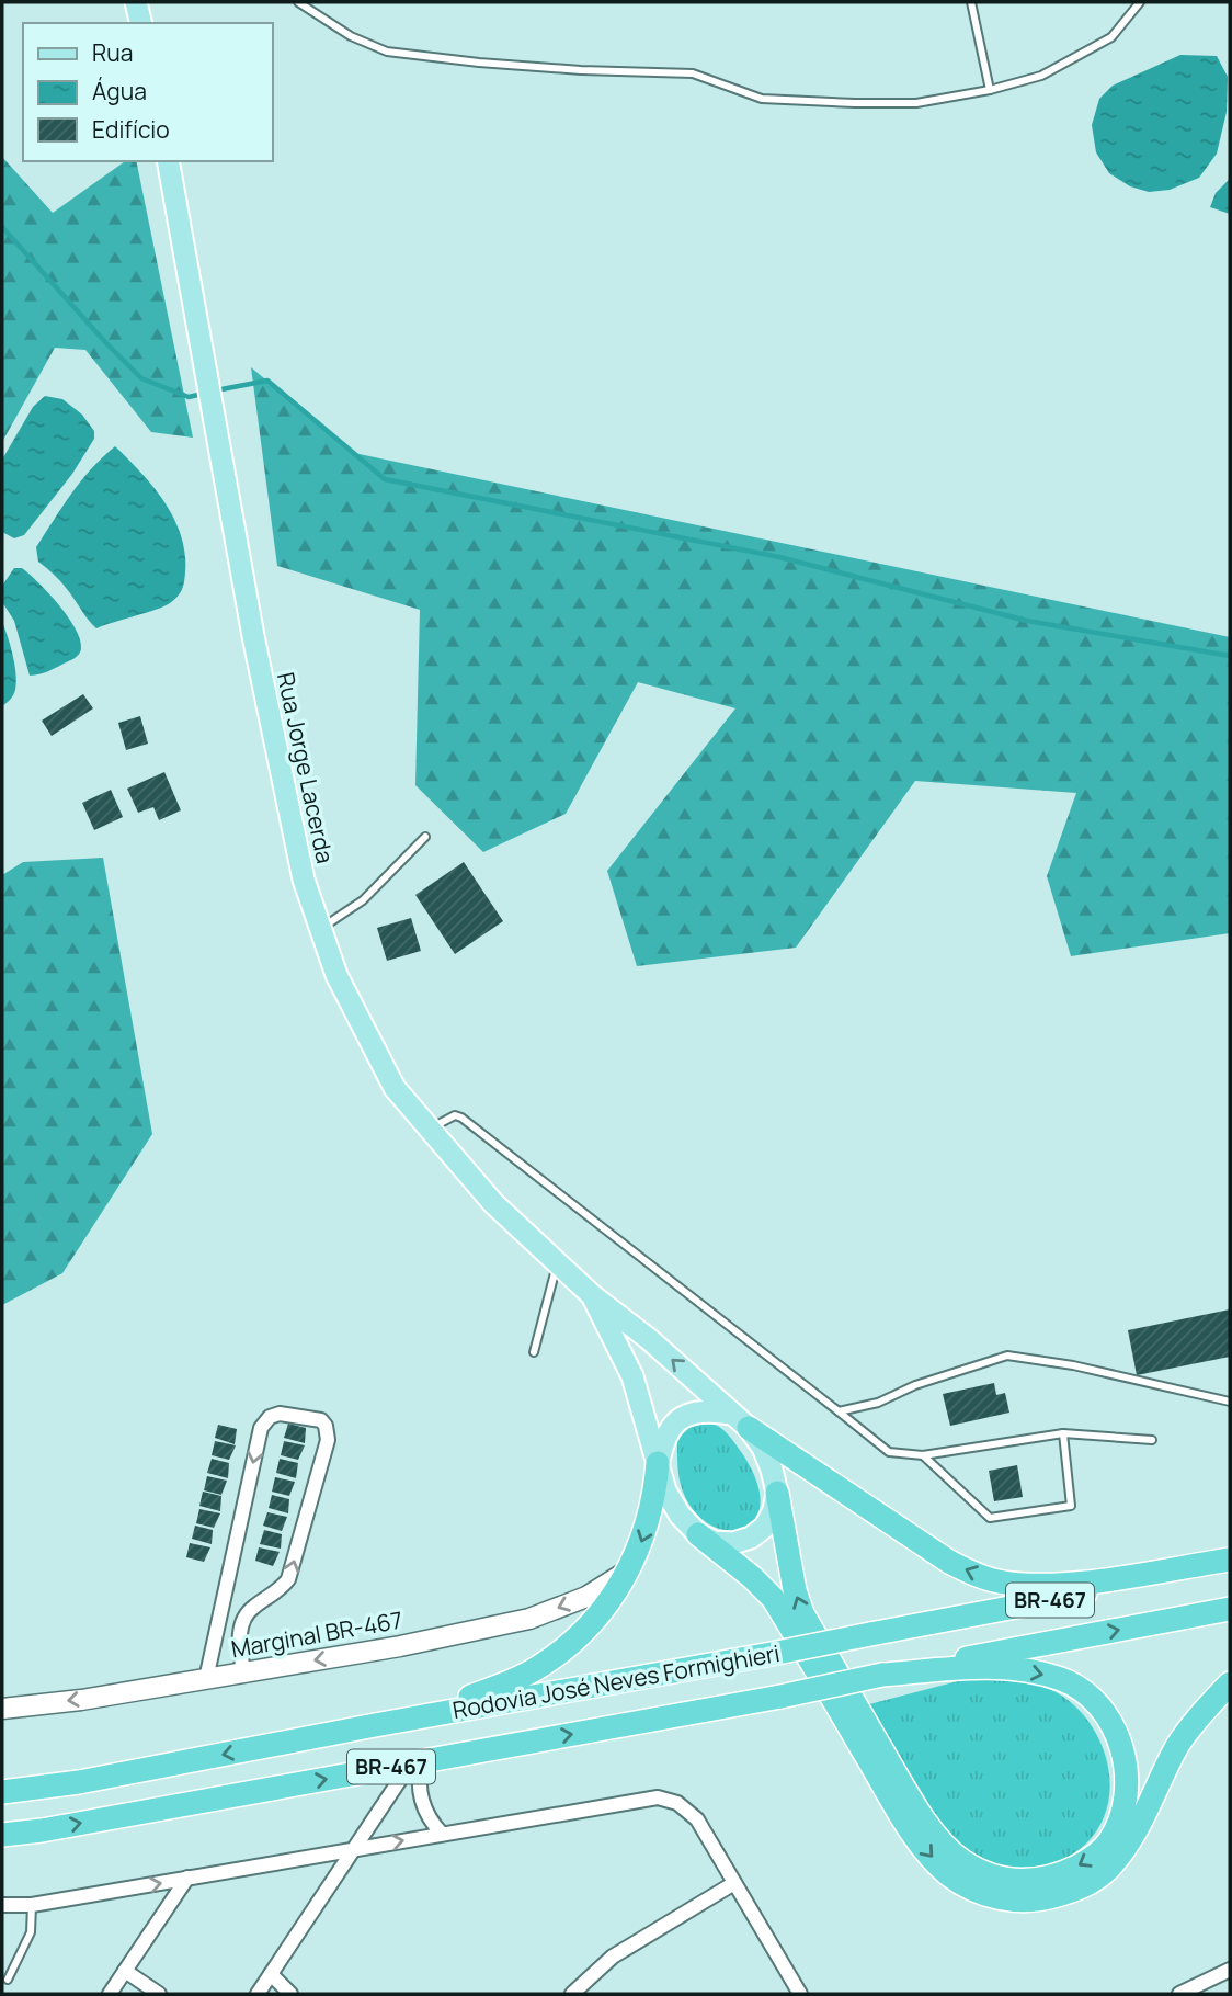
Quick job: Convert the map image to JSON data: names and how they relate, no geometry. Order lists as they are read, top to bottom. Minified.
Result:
{"streets":{"highway":["BR-467","Rodovia José Neves Formighieri"],"main road":["Rua Jorge Lacerda","Marginal BR-467"]},"one_way":["Marginal BR-467"],"legend":["Rua","Água","Edifício"]}
